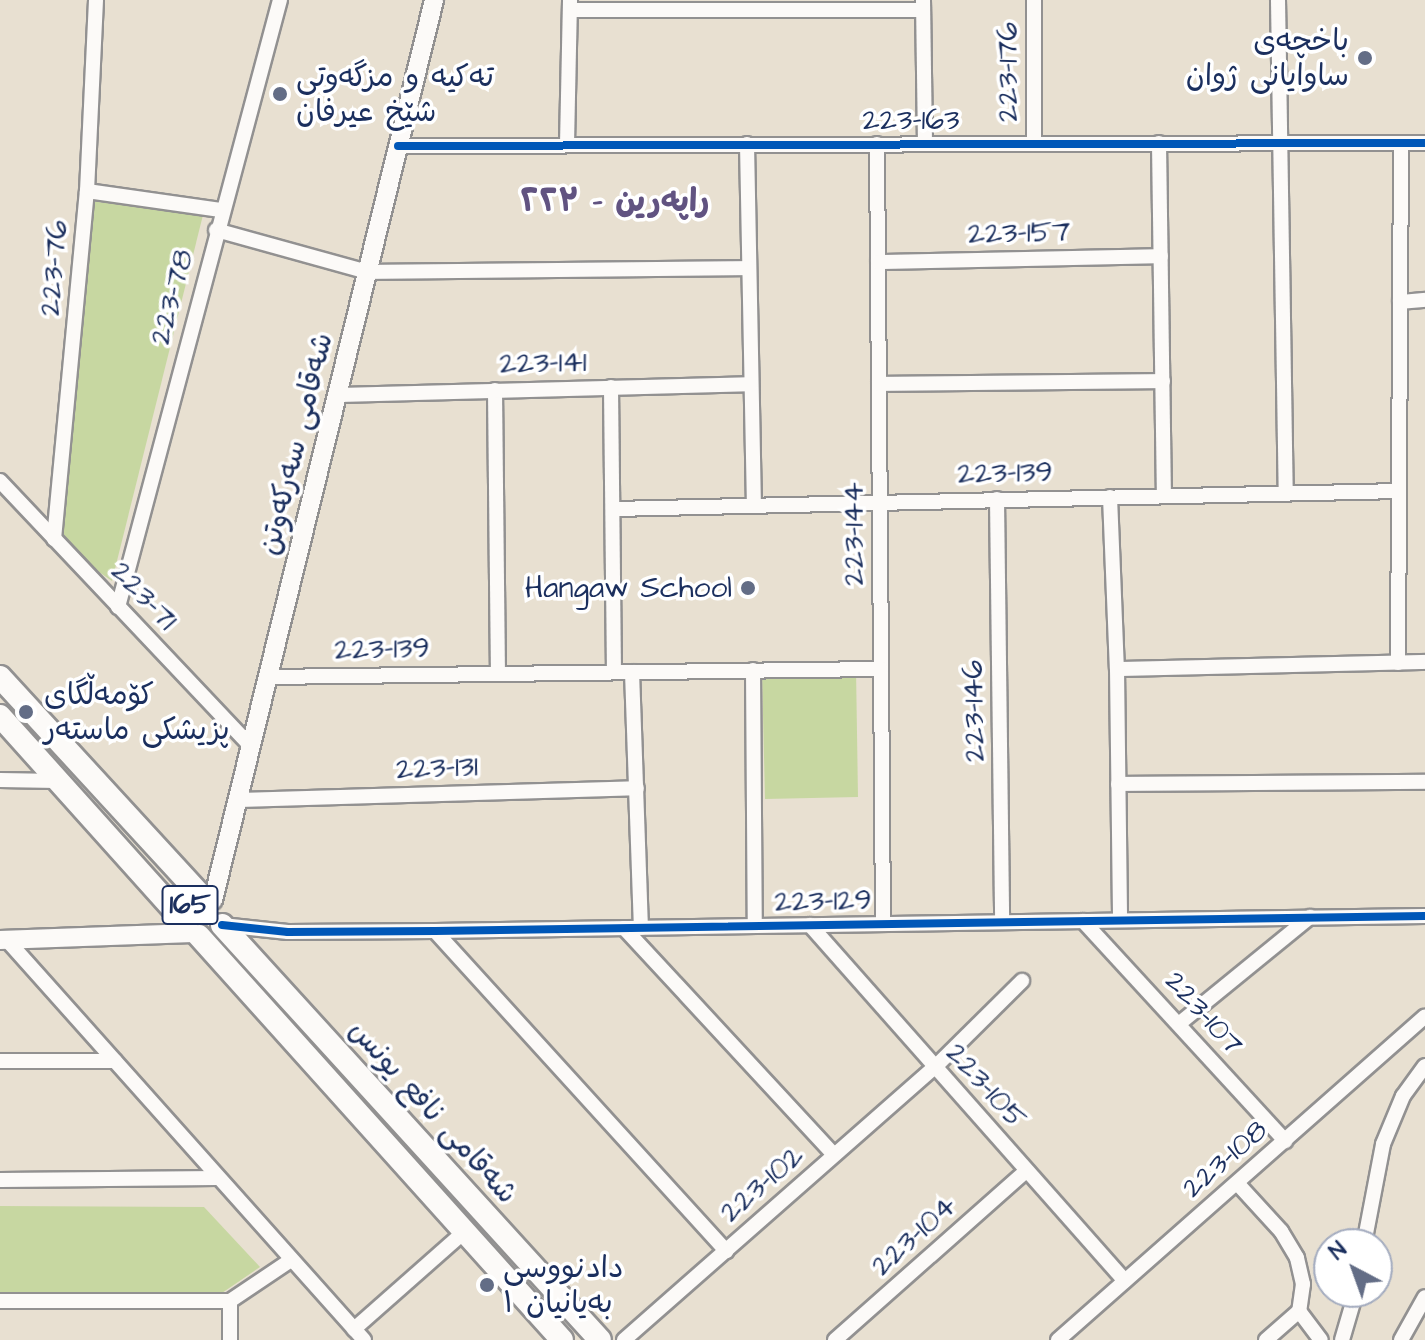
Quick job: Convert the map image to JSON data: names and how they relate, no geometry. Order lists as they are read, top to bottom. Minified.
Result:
{"streets":{"main road":["165","شەقامی نافع یونس"],"street":["223-176","223-163","223-157","223-76","223-78","223-141","شەقامی سەرکەوتن","223-139","223-144","223-71","223-146","223-131","223-129","223-107","223-105","223-108","223-102","223-104"]},"crossings":[["223-176","223-163"],["223-163","شەقامی سەرکەوتن"],["223-163","223-144"],["223-157","223-144"],["223-76","223-71"],["223-78","223-71"],["223-141","شەقامی سەرکەوتن"],["شەقامی سەرکەوتن","223-139"],["شەقامی سەرکەوتن","223-71"],["شەقامی سەرکەوتن","223-131"],["شەقامی سەرکەوتن","223-129"],["شەقامی سەرکەوتن","165"],["شەقامی سەرکەوتن","شەقامی نافع یونس"],["223-139","223-144"],["223-139","223-146"],["223-144","223-129"],["223-146","223-129"],["223-129","165"],["223-129","223-107"],["223-129","223-105"],["223-129","شەقامی نافع یونس"],["165","شەقامی نافع یونس"],["223-107","223-108"],["223-105","223-108"],["223-105","223-102"],["223-105","223-104"]],"districts":["راپەرین - ٢٢٣"],"places":["باخچەی ساوایانی ژوان","تەکیە و مزگەوتی شێخ عیرفان","Hangaw School","کۆمەڵگای پزیشکی ماستەر","دادنووسی بەیانیان ١"],"north":"top left"}
